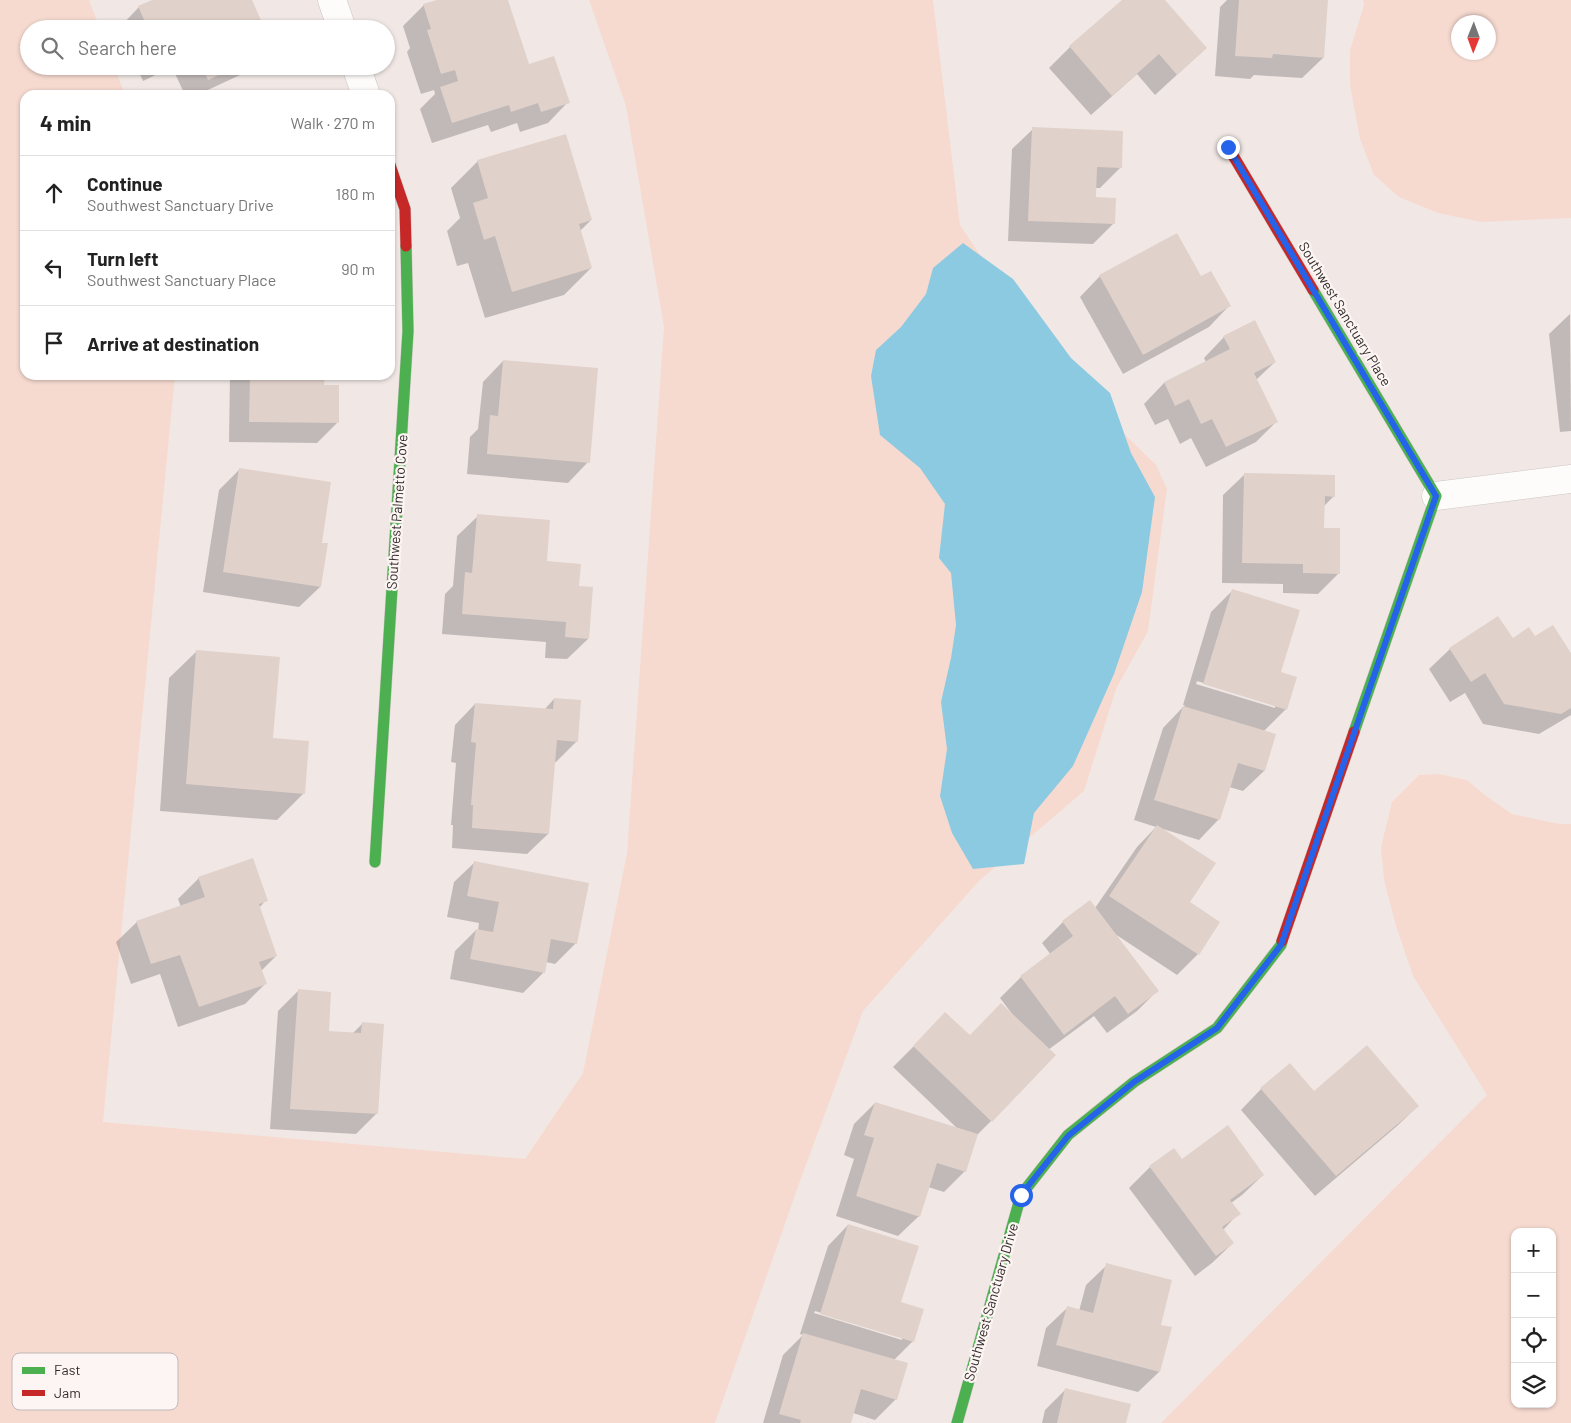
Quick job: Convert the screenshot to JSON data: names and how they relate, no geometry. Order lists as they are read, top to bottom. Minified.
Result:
{"streets":{"street":["Southwest Sanctuary Place","Southwest Palmetto Cove","Southwest Sanctuary Drive"]},"crossings":[["Southwest Sanctuary Place","Southwest Sanctuary Drive"]],"legend":["Fast","Jam"],"north":"bottom","page":{"search":"Search here","heading":["4 min","Walk · 270 m"],"list":[["Continue","Southwest Sanctuary Drive","180 m"],["Turn left","Southwest Sanctuary Place","90 m"],"Arrive at destination"],"map_buttons":["+","−"]}}
